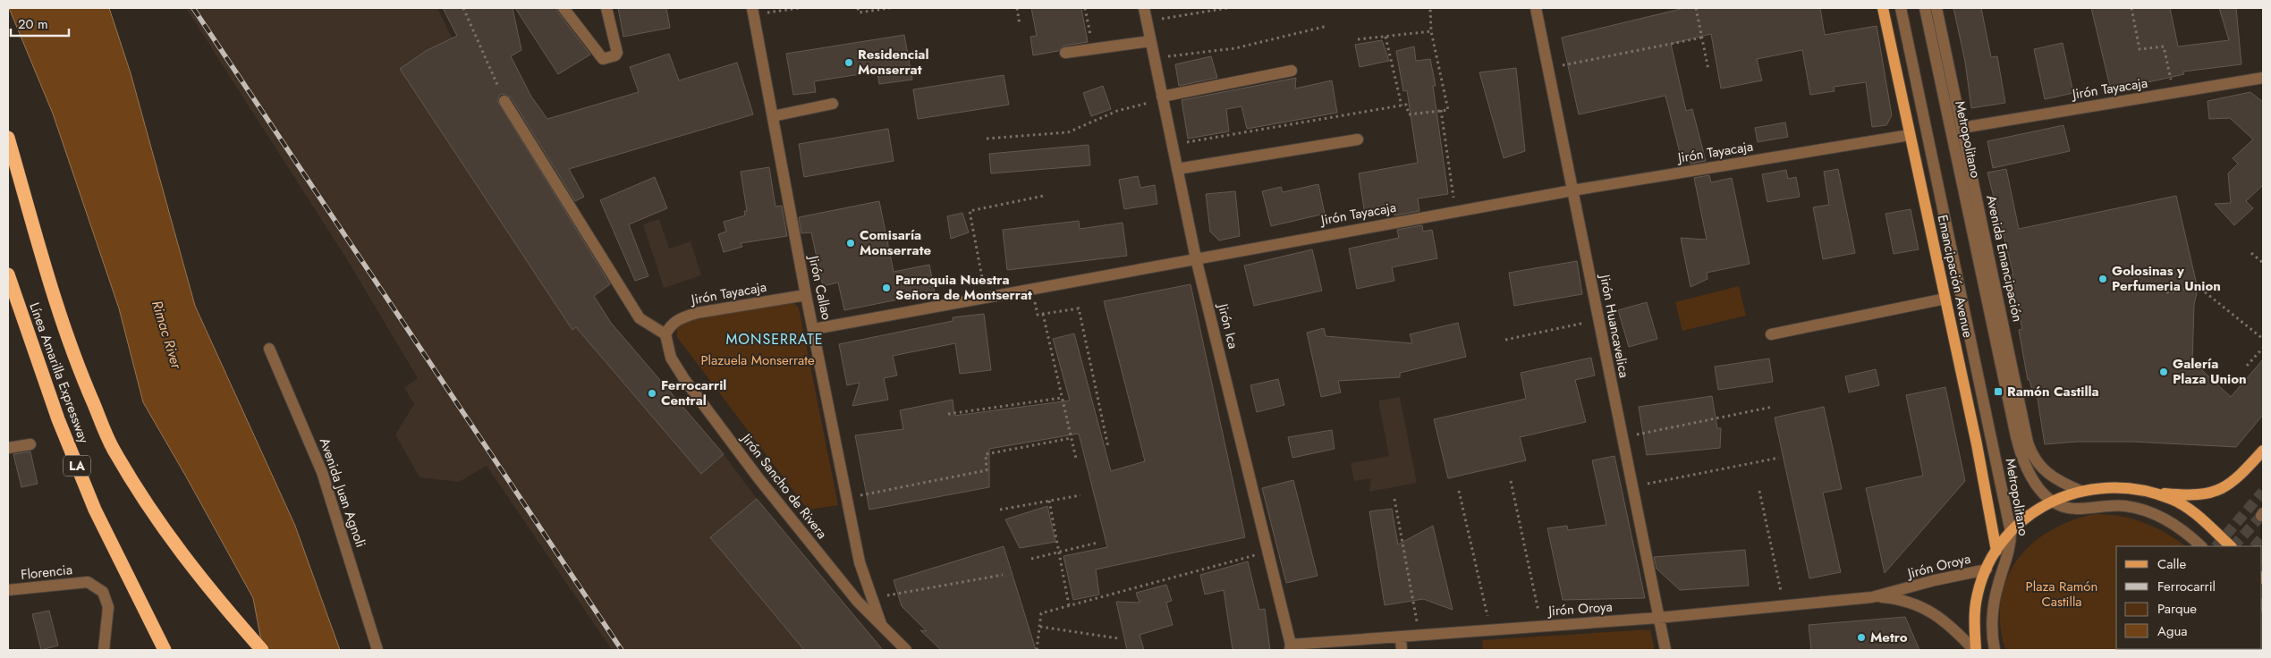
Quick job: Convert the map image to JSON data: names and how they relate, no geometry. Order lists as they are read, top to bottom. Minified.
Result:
{"streets":{"highway":["Línea Amarilla Expressway","LA"],"main road":["Emancipación Avenue"],"street":["Jirón Tayacaja","Metropolitano","Avenida Emancipación","Jirón Callao","Jirón Ica","Jirón Huancavelica","Jirón Sancho de Rivera","Avenida Juan Agnoli","Jirón Oroya","Florencia"]},"crossings":[["Jirón Tayacaja","Avenida Emancipación"],["Jirón Tayacaja","Emancipación Avenue"],["Jirón Tayacaja","Jirón Callao"],["Jirón Tayacaja","Jirón Ica"],["Jirón Tayacaja","Jirón Huancavelica"],["Jirón Tayacaja","Jirón Sancho de Rivera"],["Jirón Callao","Jirón Sancho de Rivera"],["Jirón Ica","Jirón Oroya"],["Jirón Huancavelica","Jirón Oroya"]],"districts":["MONSERRATE"],"water":["Rimac River"],"parks":["Plazuela Monserrate","Plaza Ramón Castilla"],"places":{"other":["Residencial Monserrat","Comisaría Monserrate","Golosinas y Perfumeria Union","Parroquia Nuestra Señora de Montserrat","Galería Plaza Union","Ferrocarril Central","Metro"],"transit":["Ramón Castilla"]},"legend":["Calle","Ferrocarril","Parque","Agua"],"scale_bar":"20 m"}
